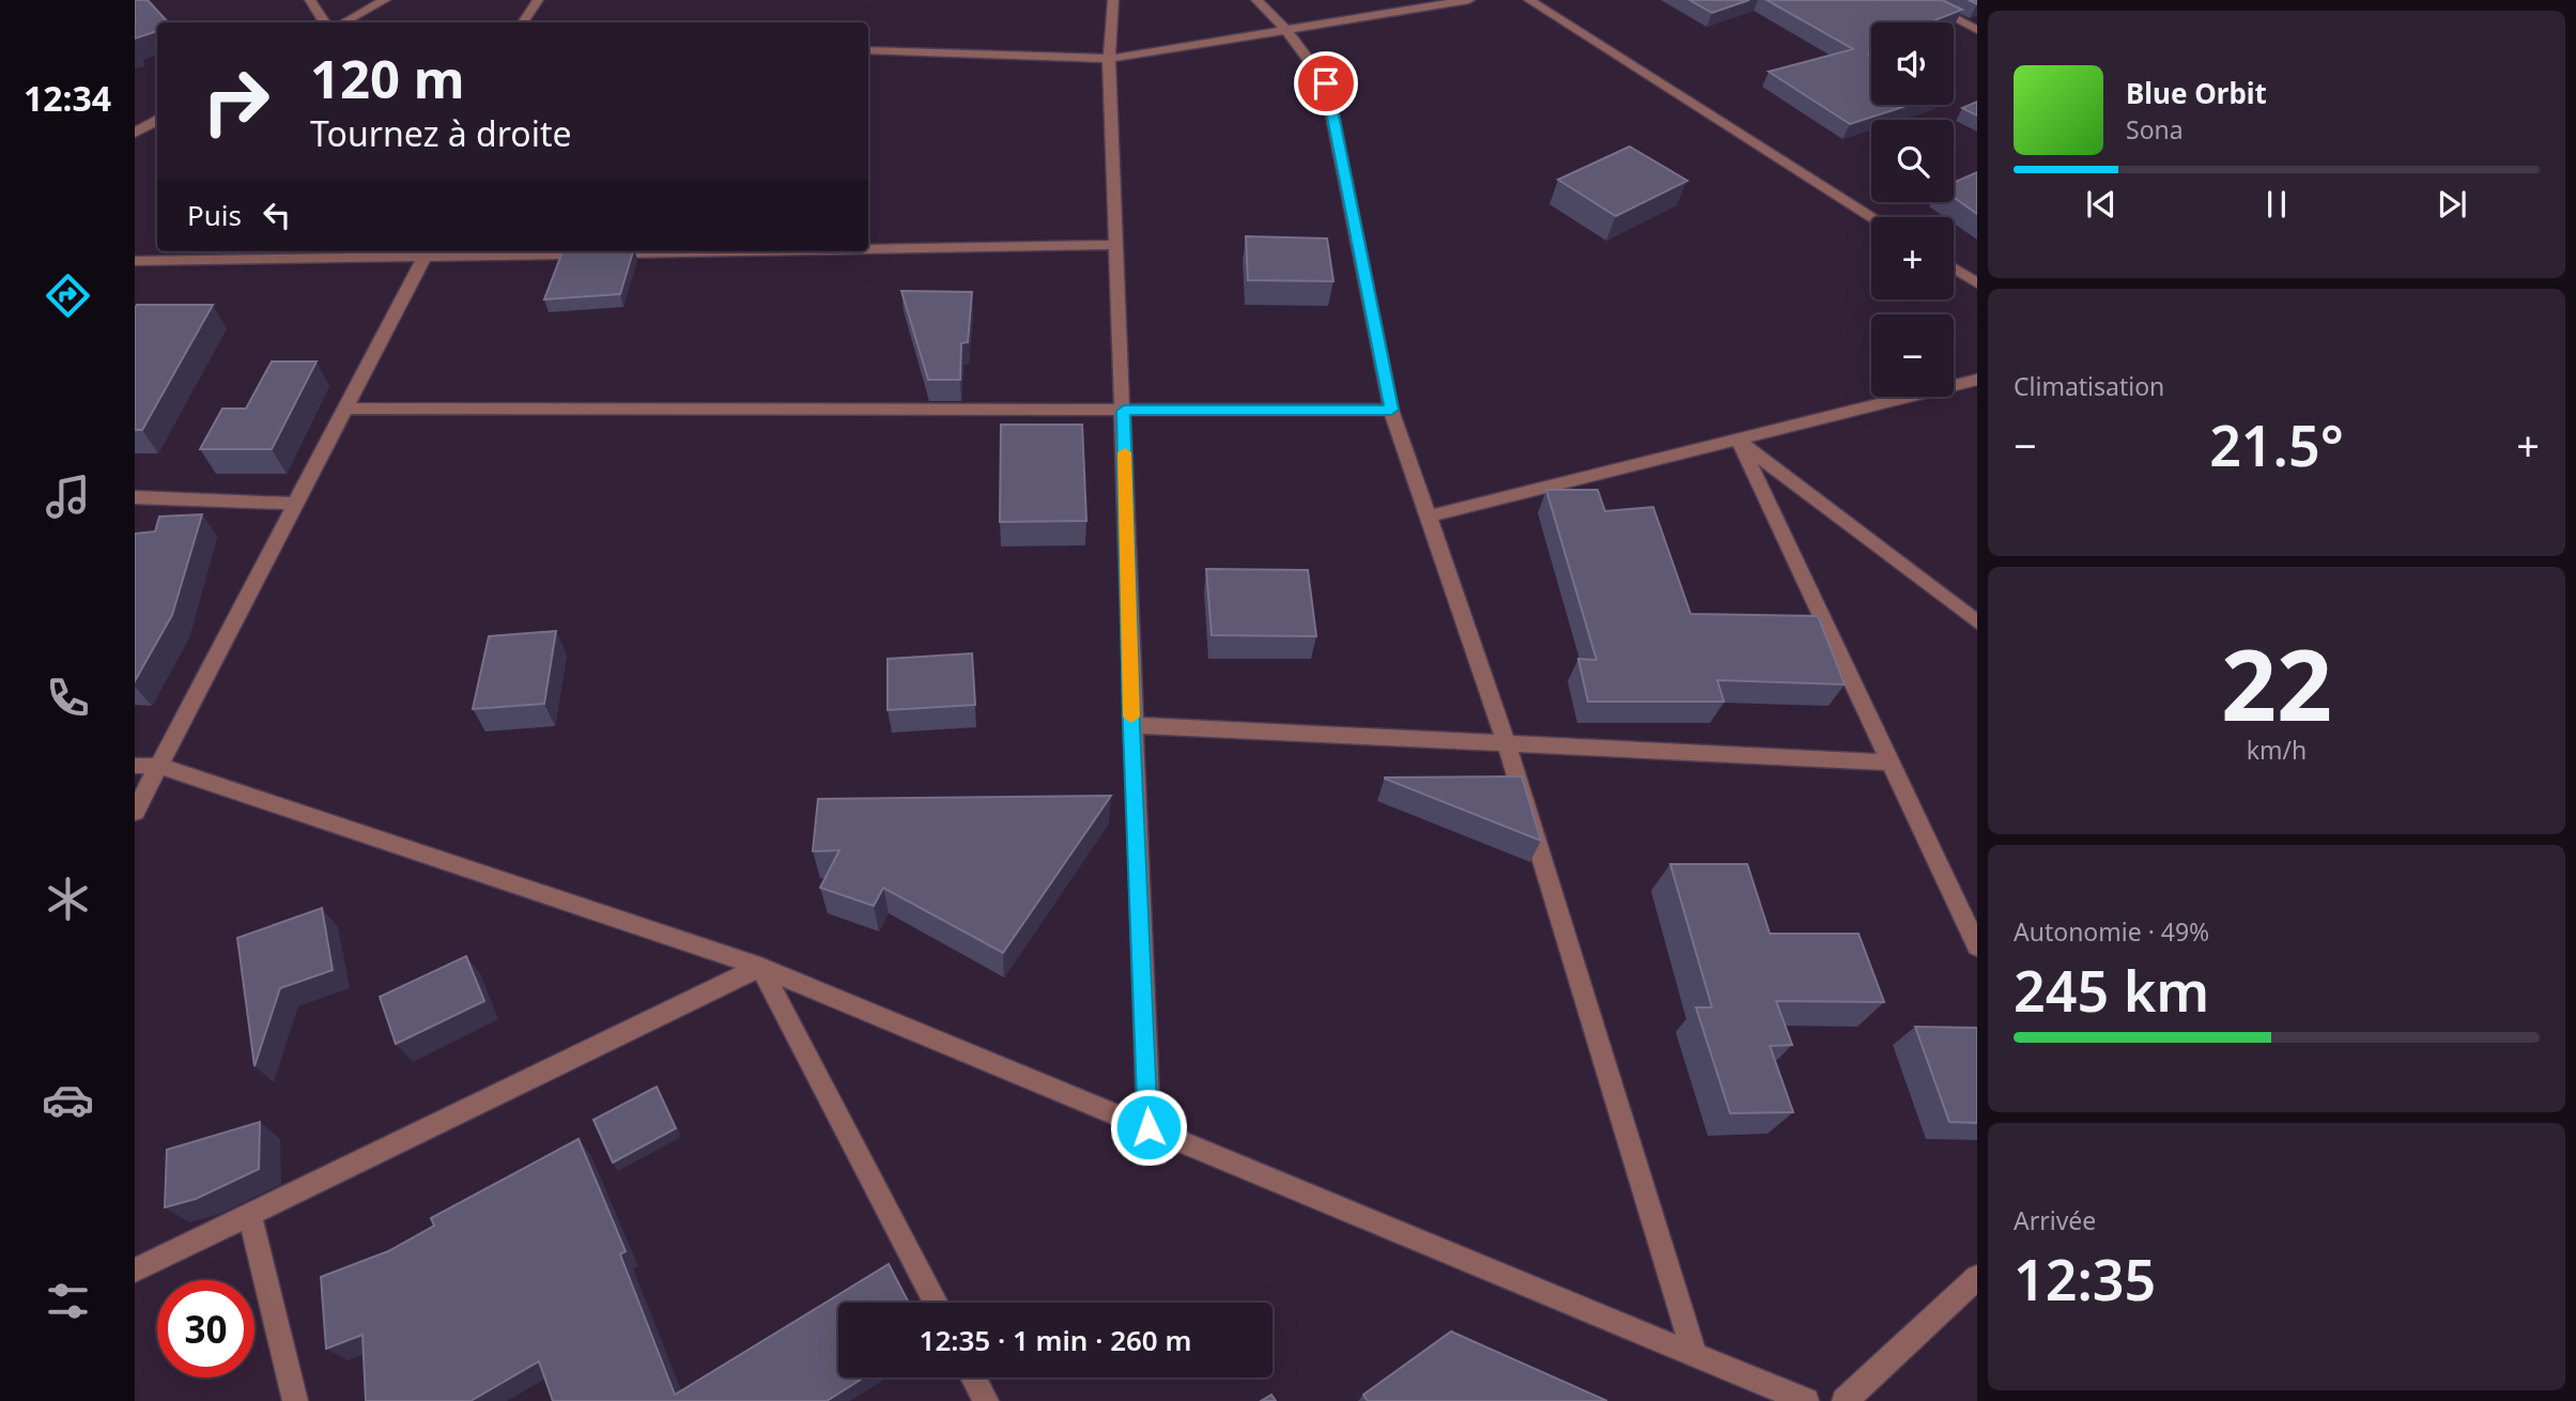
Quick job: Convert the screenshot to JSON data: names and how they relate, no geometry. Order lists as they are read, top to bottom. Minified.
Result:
{"page":{"tabs":"12:34","map_buttons":["+","−"],"turn":["120 m","Tournez à droite"],"song":["Blue Orbit","Sona"],"then":"Puis","tile":["Climatisation",["22","km/h"],["Autonomie · 49%","245 km"],["Arrivée","12:35"]],"heat":["−","21.5°","+"],"limit":"30","trip":"12:35 · 1 min · 260 m"}}
